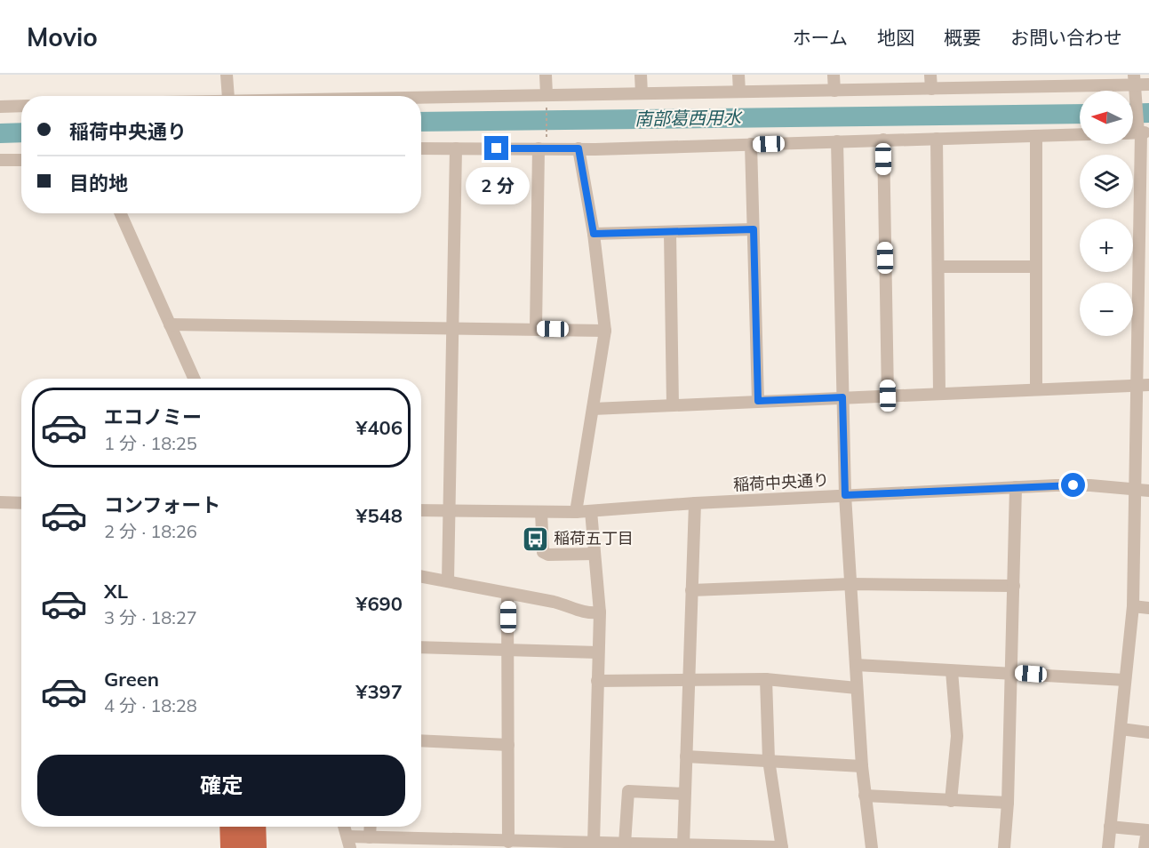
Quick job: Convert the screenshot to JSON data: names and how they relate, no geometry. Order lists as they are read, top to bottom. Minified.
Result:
{"streets":{"street":["稲荷中央通り"]},"water":["南部葛西用水"],"places":{"bus stop":["稲荷五丁目"]},"north":"left","page":{"header":"Movio","nav":["ホーム","地図","概要","お問い合わせ"],"map_buttons":["+","−"],"banner":["稲荷中央通り","目的地"],"bubble":"2 分","list":[{"name":"エコノミー","note":"1 分 · 18:25","value":"¥406"},{"name":"コンフォート","note":"2 分 · 18:26","value":"¥548"},{"name":"XL","note":"3 分 · 18:27","value":"¥690"},{"name":"Green","note":"4 分 · 18:28","value":"¥397"}],"buttons":"確定"}}
